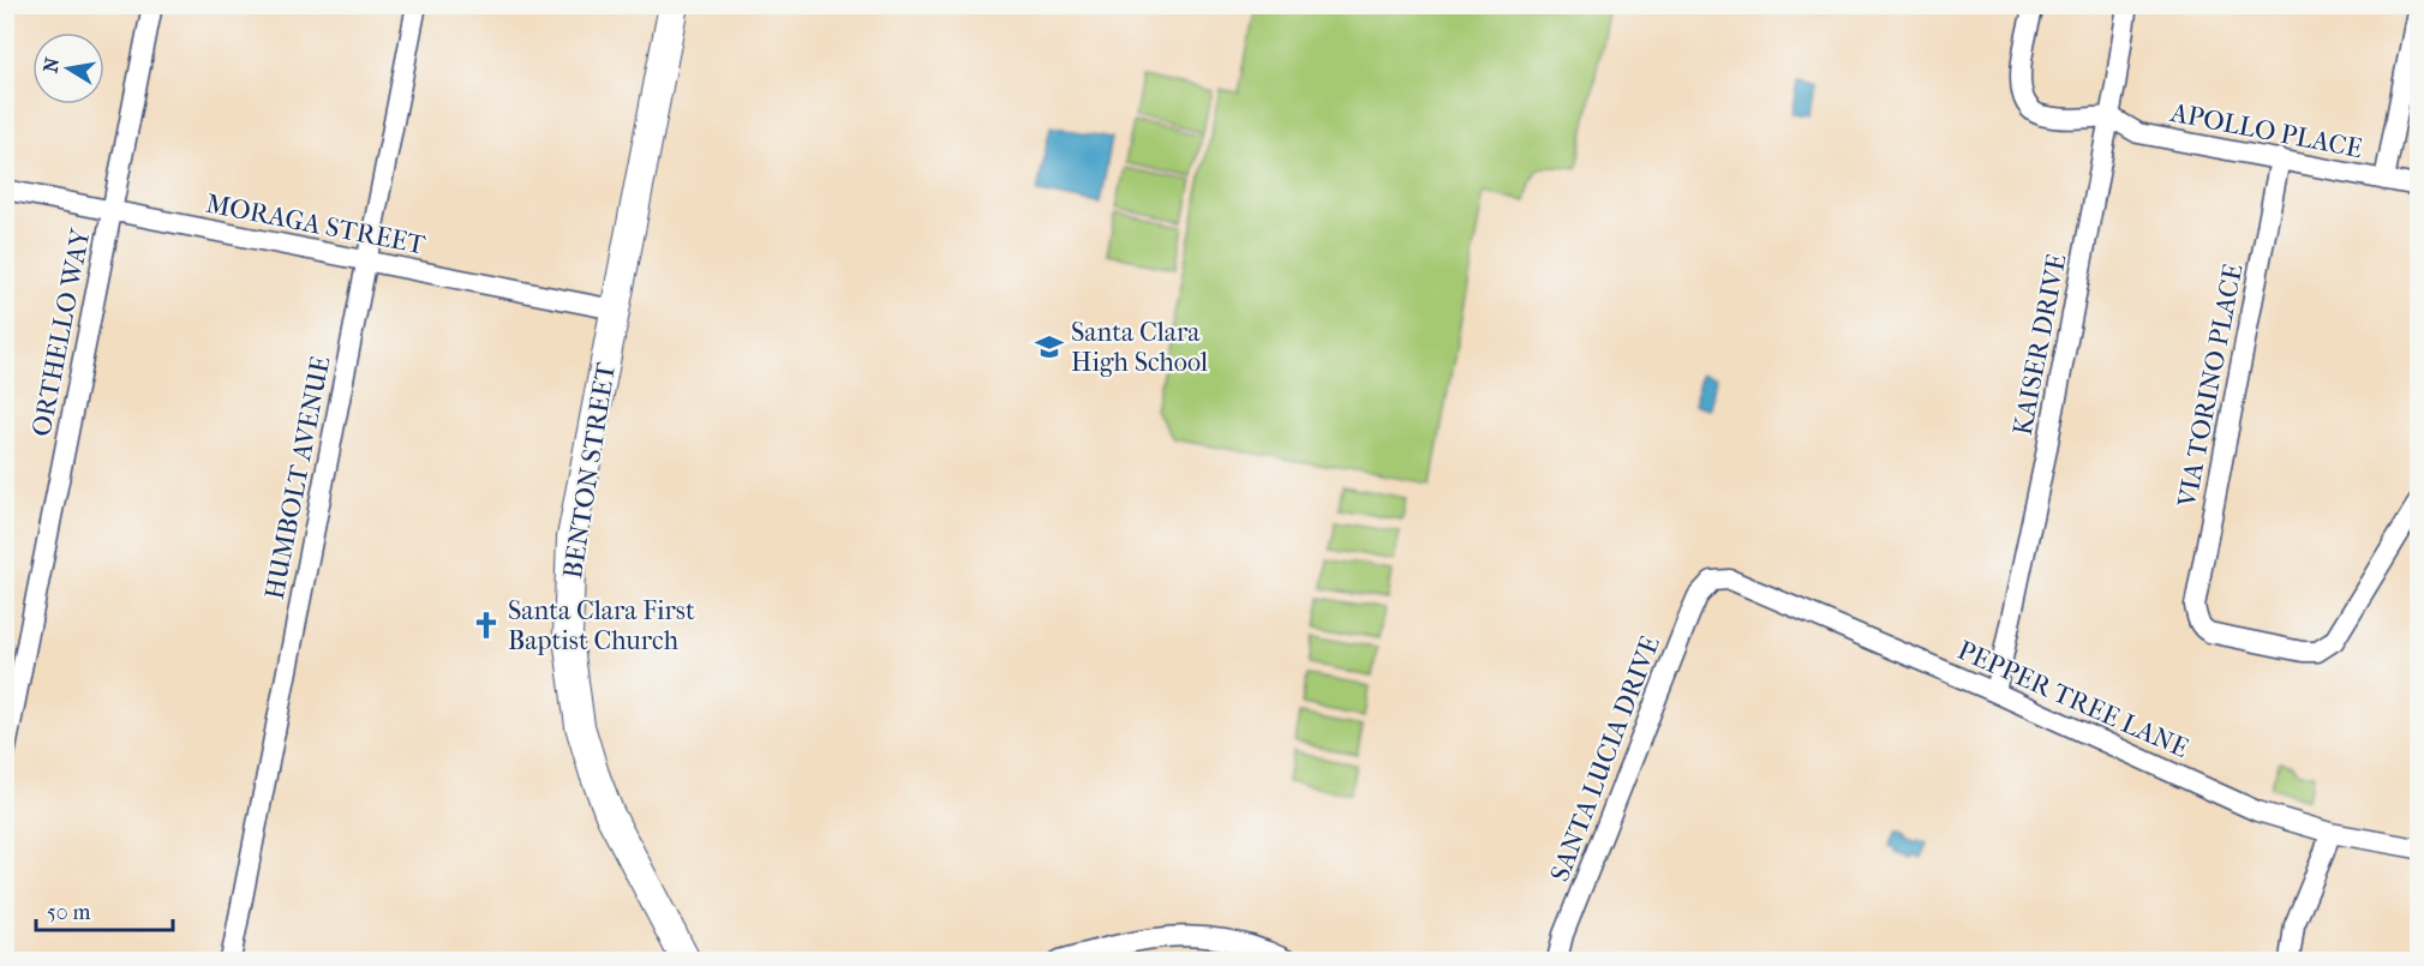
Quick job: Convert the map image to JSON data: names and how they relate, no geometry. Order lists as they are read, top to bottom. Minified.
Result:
{"streets":{"main road":["BENTON STREET"],"street":["APOLLO PLACE","MORAGA STREET","ORTHELLO WAY","KAISER DRIVE","VIA TORINO PLACE","HUMBOLT AVENUE","PEPPER TREE LANE","SANTA LUCIA DRIVE"]},"crossings":[["APOLLO PLACE","KAISER DRIVE"],["APOLLO PLACE","VIA TORINO PLACE"],["MORAGA STREET","ORTHELLO WAY"],["MORAGA STREET","BENTON STREET"],["MORAGA STREET","HUMBOLT AVENUE"],["KAISER DRIVE","PEPPER TREE LANE"],["PEPPER TREE LANE","SANTA LUCIA DRIVE"]],"places":{"school or university":["Santa Clara High School"],"church":["Santa Clara First Baptist Church"]},"scale_bar":"50 m","north":"left"}
